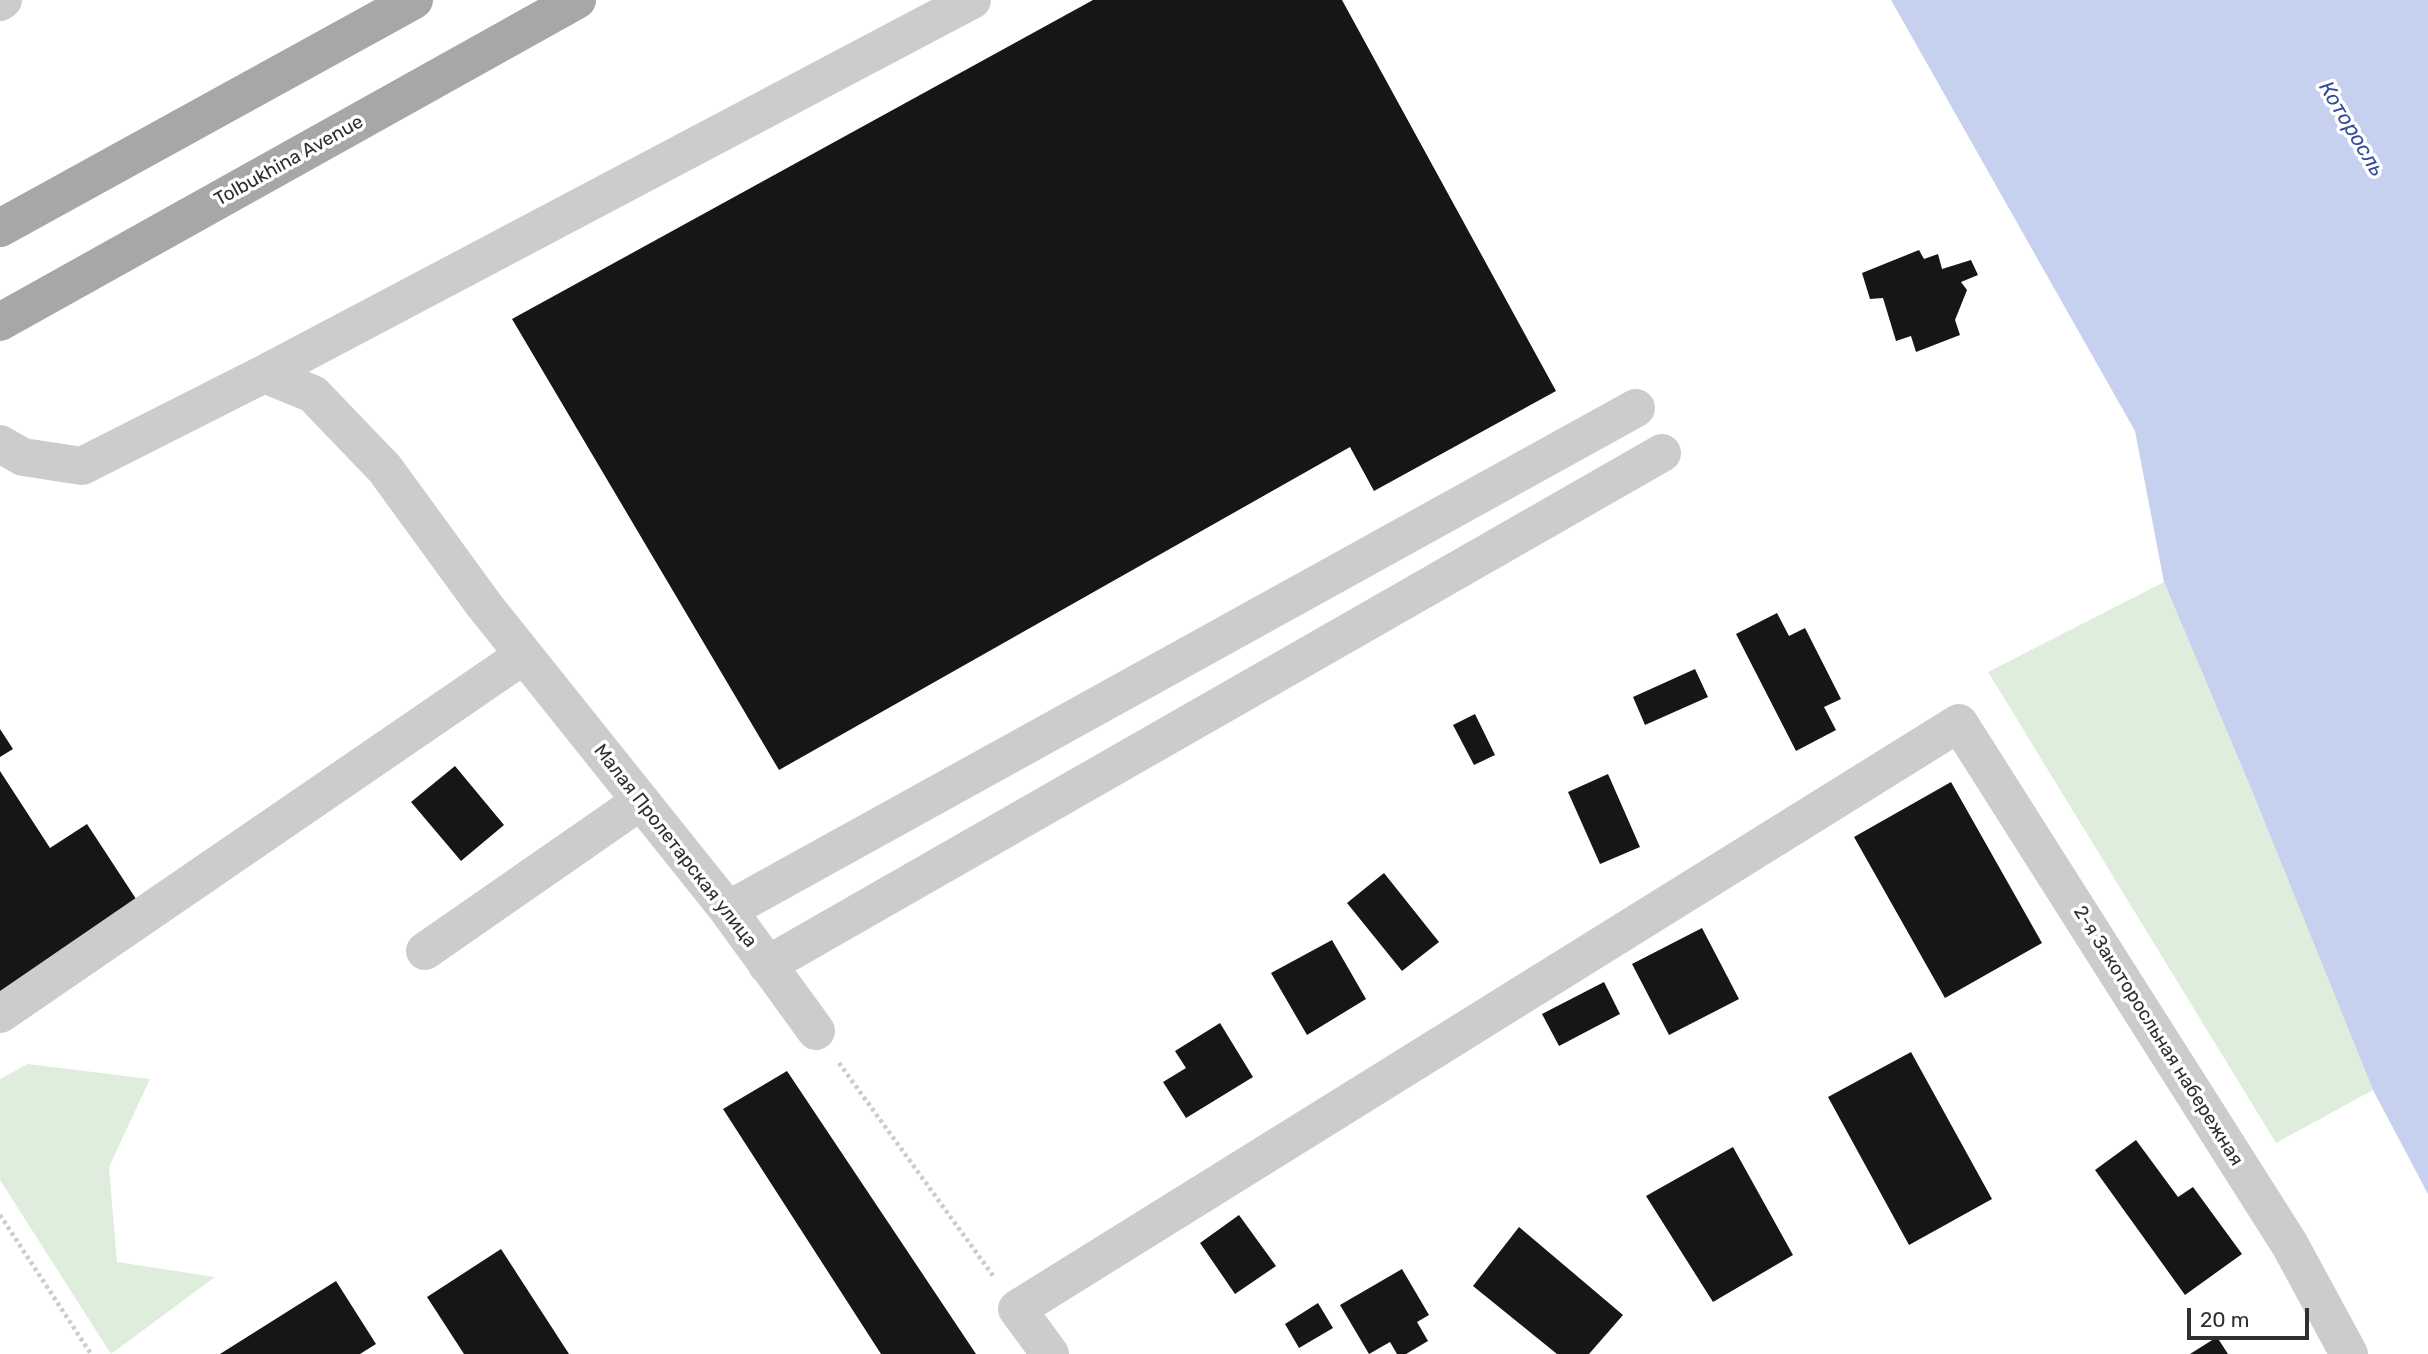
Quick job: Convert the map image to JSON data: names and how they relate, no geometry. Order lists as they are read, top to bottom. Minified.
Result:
{"streets":{"main road":["Tolbukhina Avenue"],"street":["Малая Пролетарская улица","2-я Закоторосльная набережная"]},"water":["Которосль"],"scale_bar":"20 m"}
